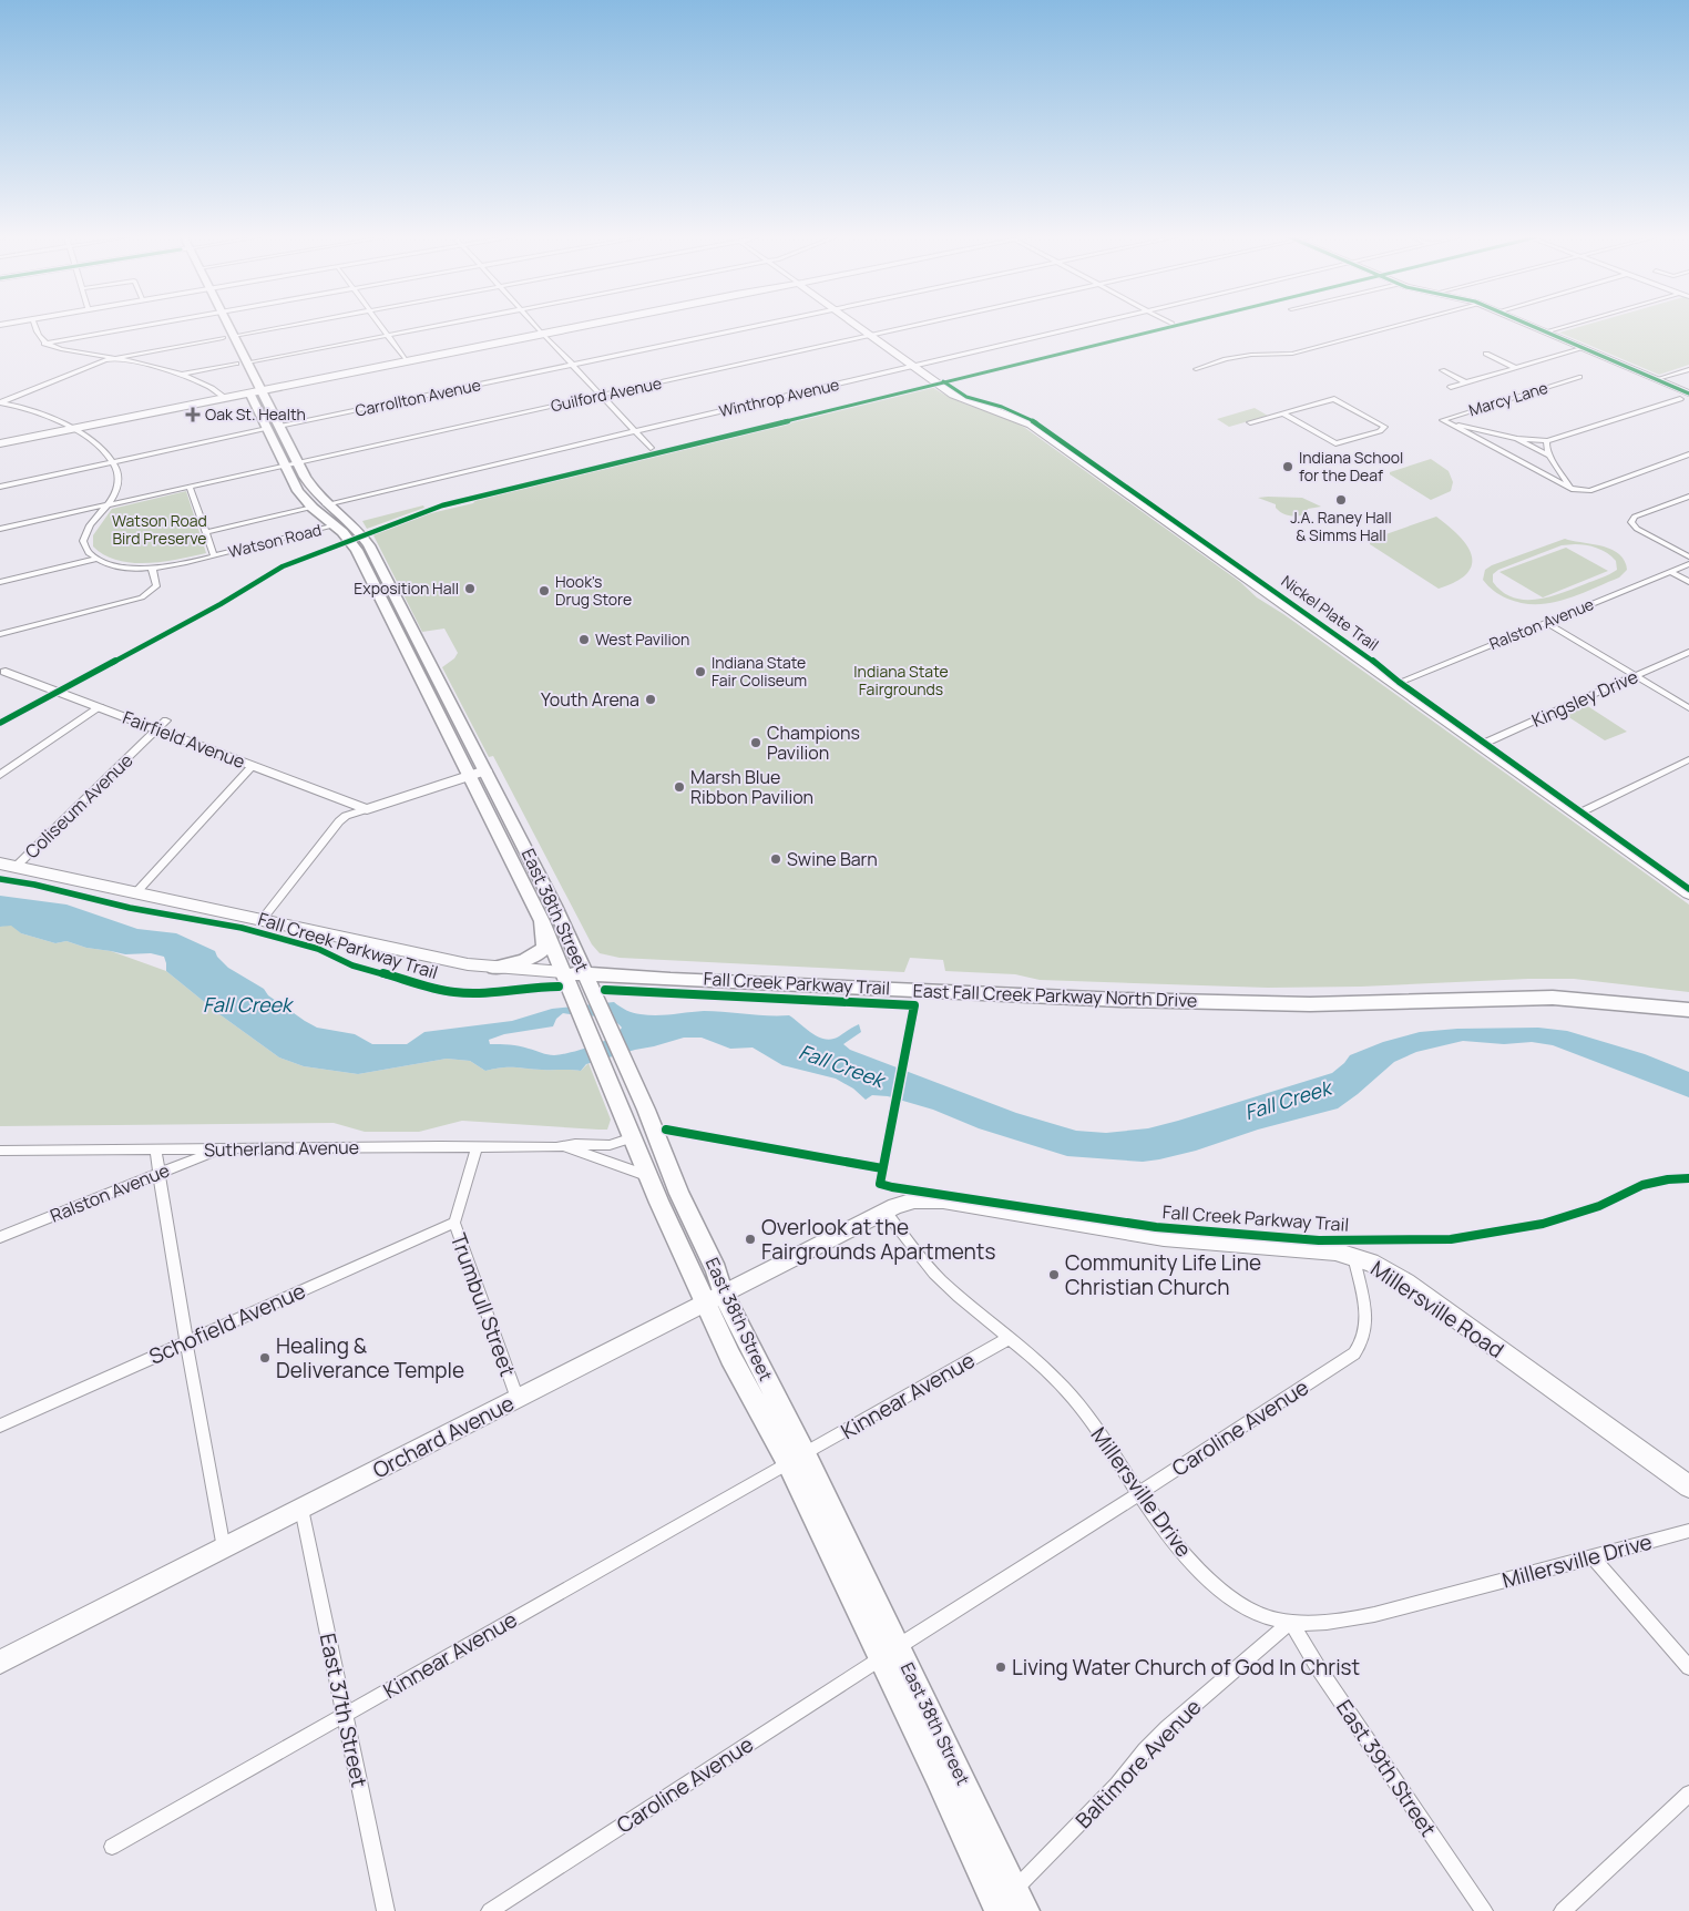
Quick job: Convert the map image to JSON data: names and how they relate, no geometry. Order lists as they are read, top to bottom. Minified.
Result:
{"streets":{"main road":["Fairfield Avenue","East 38th Street","East Fall Creek Parkway North Drive","Millersville Road","Orchard Avenue"],"street":["Guilford Avenue","Carrollton Avenue","Winthrop Avenue","Marcy Lane","Watson Road","Ralston Avenue","Kingsley Drive","Coliseum Avenue","Sutherland Avenue","Trumbull Street","Schofield Avenue","Kinnear Avenue","Caroline Avenue","Millersville Drive","East 37th Street","Baltimore Avenue","East 39th Street"],"cycle path":["Nickel Plate Trail","Fall Creek Parkway Trail"]},"crossings":[["Guilford Avenue","East 38th Street"],["Carrollton Avenue","East 38th Street"],["Winthrop Avenue","East 38th Street"],["Watson Road","East 38th Street"],["Ralston Avenue","Sutherland Avenue"],["Fairfield Avenue","Coliseum Avenue"],["Coliseum Avenue","East Fall Creek Parkway North Drive"],["East 38th Street","East Fall Creek Parkway North Drive"],["East 38th Street","Sutherland Avenue"],["East 38th Street","Kinnear Avenue"],["East 38th Street","Caroline Avenue"],["East 38th Street","Orchard Avenue"],["East 38th Street","Baltimore Avenue"],["Sutherland Avenue","Trumbull Street"],["Trumbull Street","Schofield Avenue"],["Trumbull Street","Orchard Avenue"],["Millersville Road","Caroline Avenue"],["Millersville Road","Orchard Avenue"],["Millersville Road","Millersville Drive"],["Kinnear Avenue","Millersville Drive"],["Kinnear Avenue","East 37th Street"],["Caroline Avenue","Millersville Drive"],["Orchard Avenue","Millersville Drive"],["Orchard Avenue","East 37th Street"],["Millersville Drive","Baltimore Avenue"],["Millersville Drive","East 39th Street"],["Baltimore Avenue","East 39th Street"]],"water":["Fall Creek"],"parks":["Watson Road Bird Preserve","Indiana State Fairgrounds"],"places":{"health":["Oak St. Health"],"other":["Indiana School for the Deaf","J.A. Raney Hall & Simms Hall","Exposition Hall","Hook's Drug Store","West Pavilion","Indiana State Fair Coliseum","Youth Arena","Champions Pavilion","Marsh Blue Ribbon Pavilion","Swine Barn","Overlook at the Fairgrounds Apartments","Community Life Line Christian Church","Healing & Deliverance Temple","Living Water Church of God In Christ"]}}
